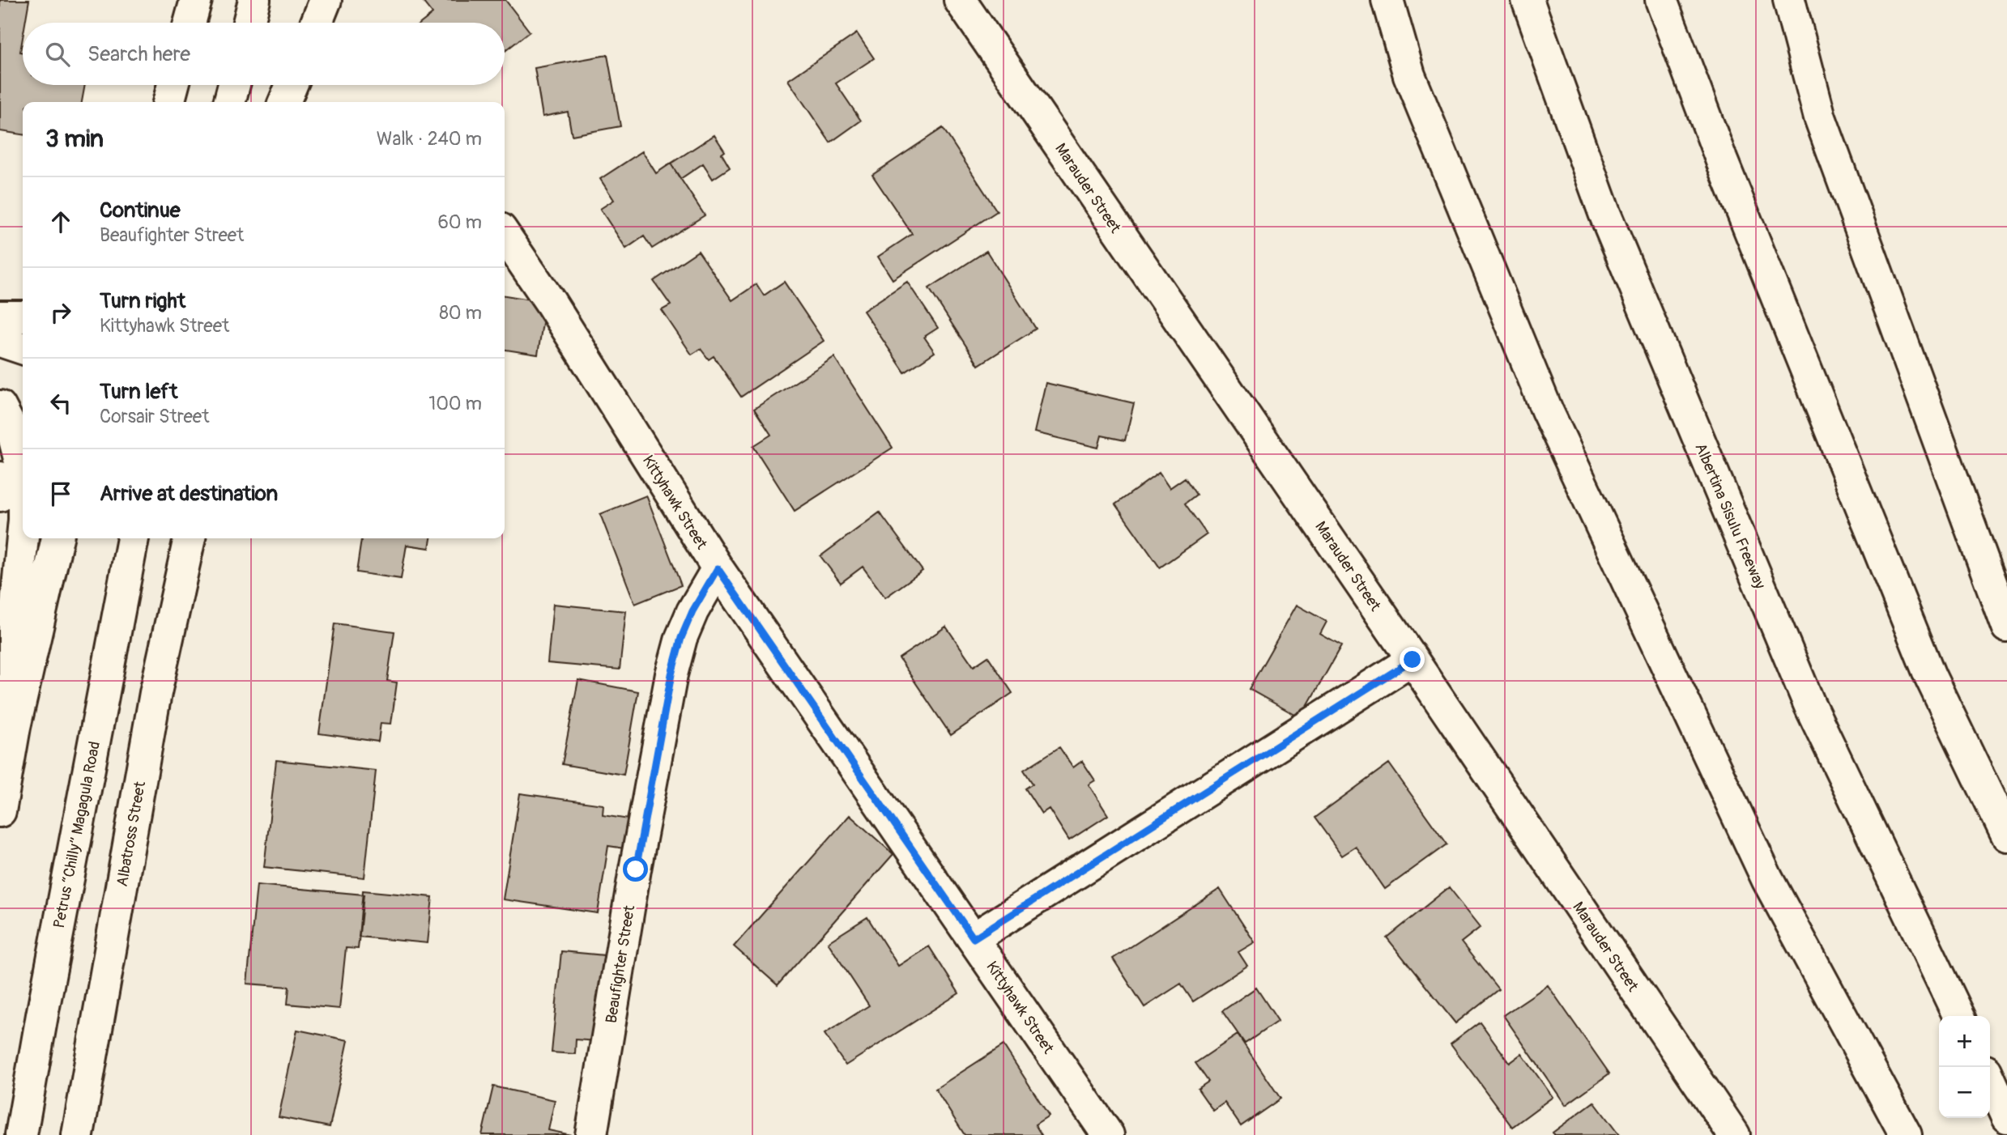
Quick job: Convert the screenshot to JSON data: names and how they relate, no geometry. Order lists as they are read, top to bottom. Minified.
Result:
{"streets":{"main road":["Marauder Street","Kittyhawk Street","Albertina Sisulu Freeway","Albatross Street","Petrus “Chilly” Magagula Road","Beaufighter Street"]},"crossings":[["Kittyhawk Street","Beaufighter Street"]],"page":{"search":"Search here","heading":["3 min","Walk · 240 m"],"list":[["Continue","Beaufighter Street","60 m"],["Turn right","Kittyhawk Street","80 m"],["Turn left","Corsair Street","100 m"],"Arrive at destination"],"map_buttons":["+","−"]}}
